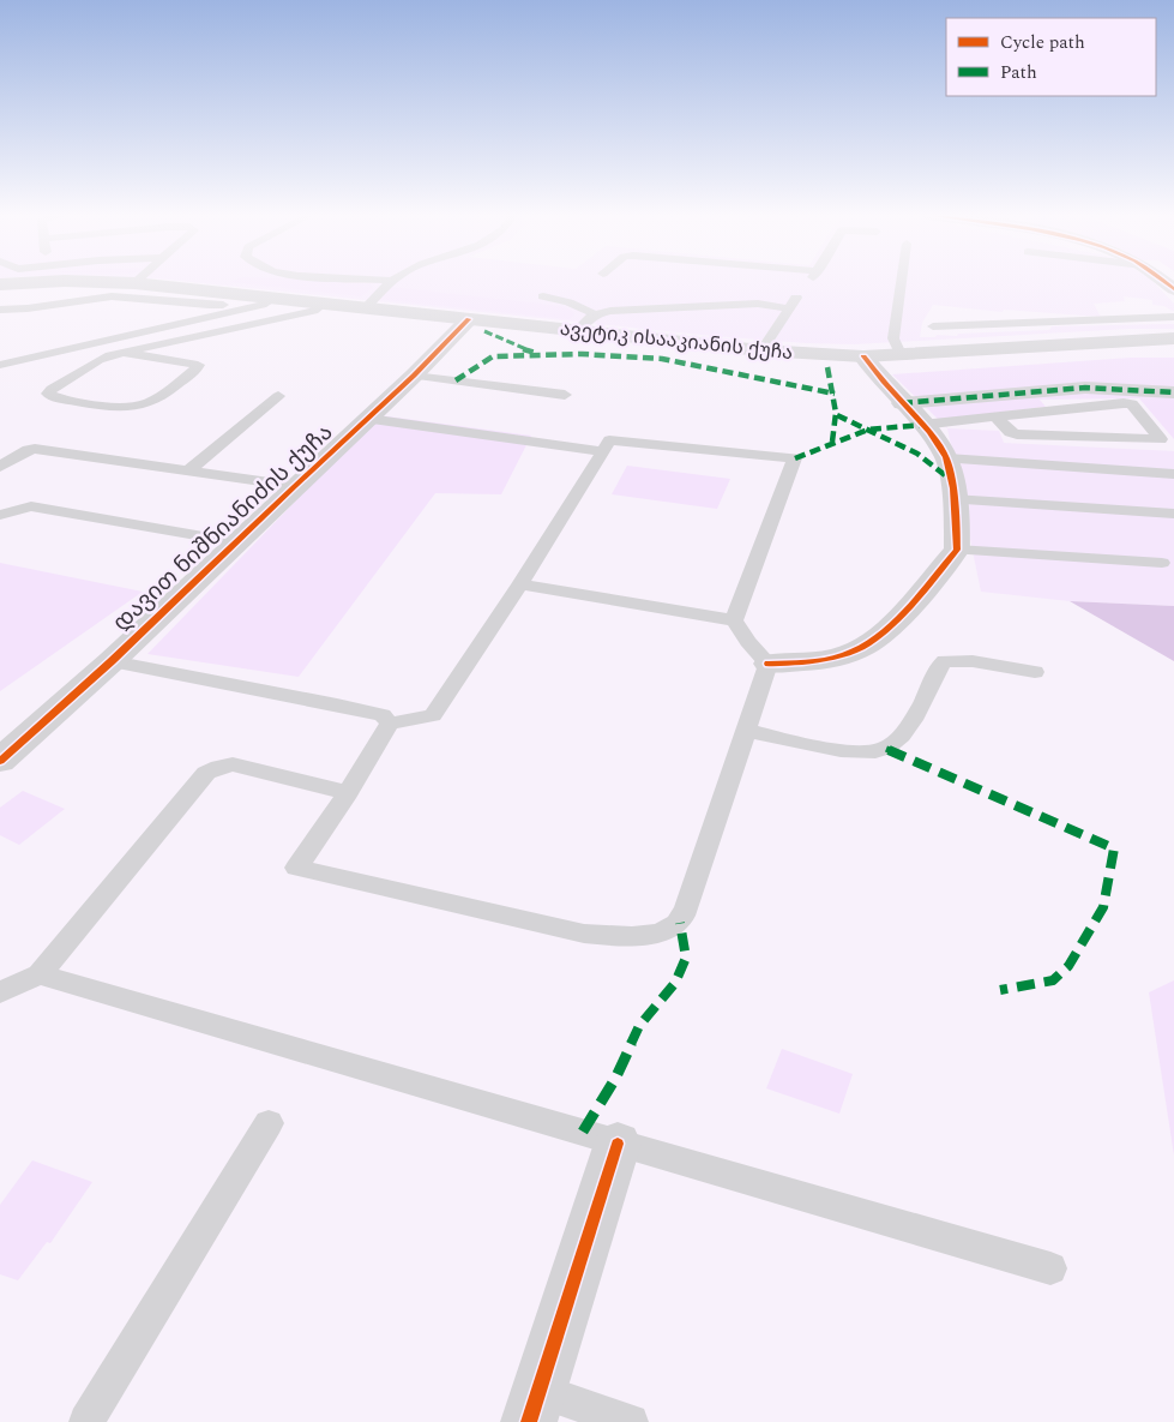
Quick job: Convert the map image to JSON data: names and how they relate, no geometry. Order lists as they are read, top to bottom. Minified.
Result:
{"streets":{"street":["ავეტიკ ისააკიანის ქუჩა","დავით ნიშნიანიძის ქუჩა"]},"crossings":[["ავეტიკ ისააკიანის ქუჩა","დავით ნიშნიანიძის ქუჩა"]],"legend":["Cycle path","Path"]}
